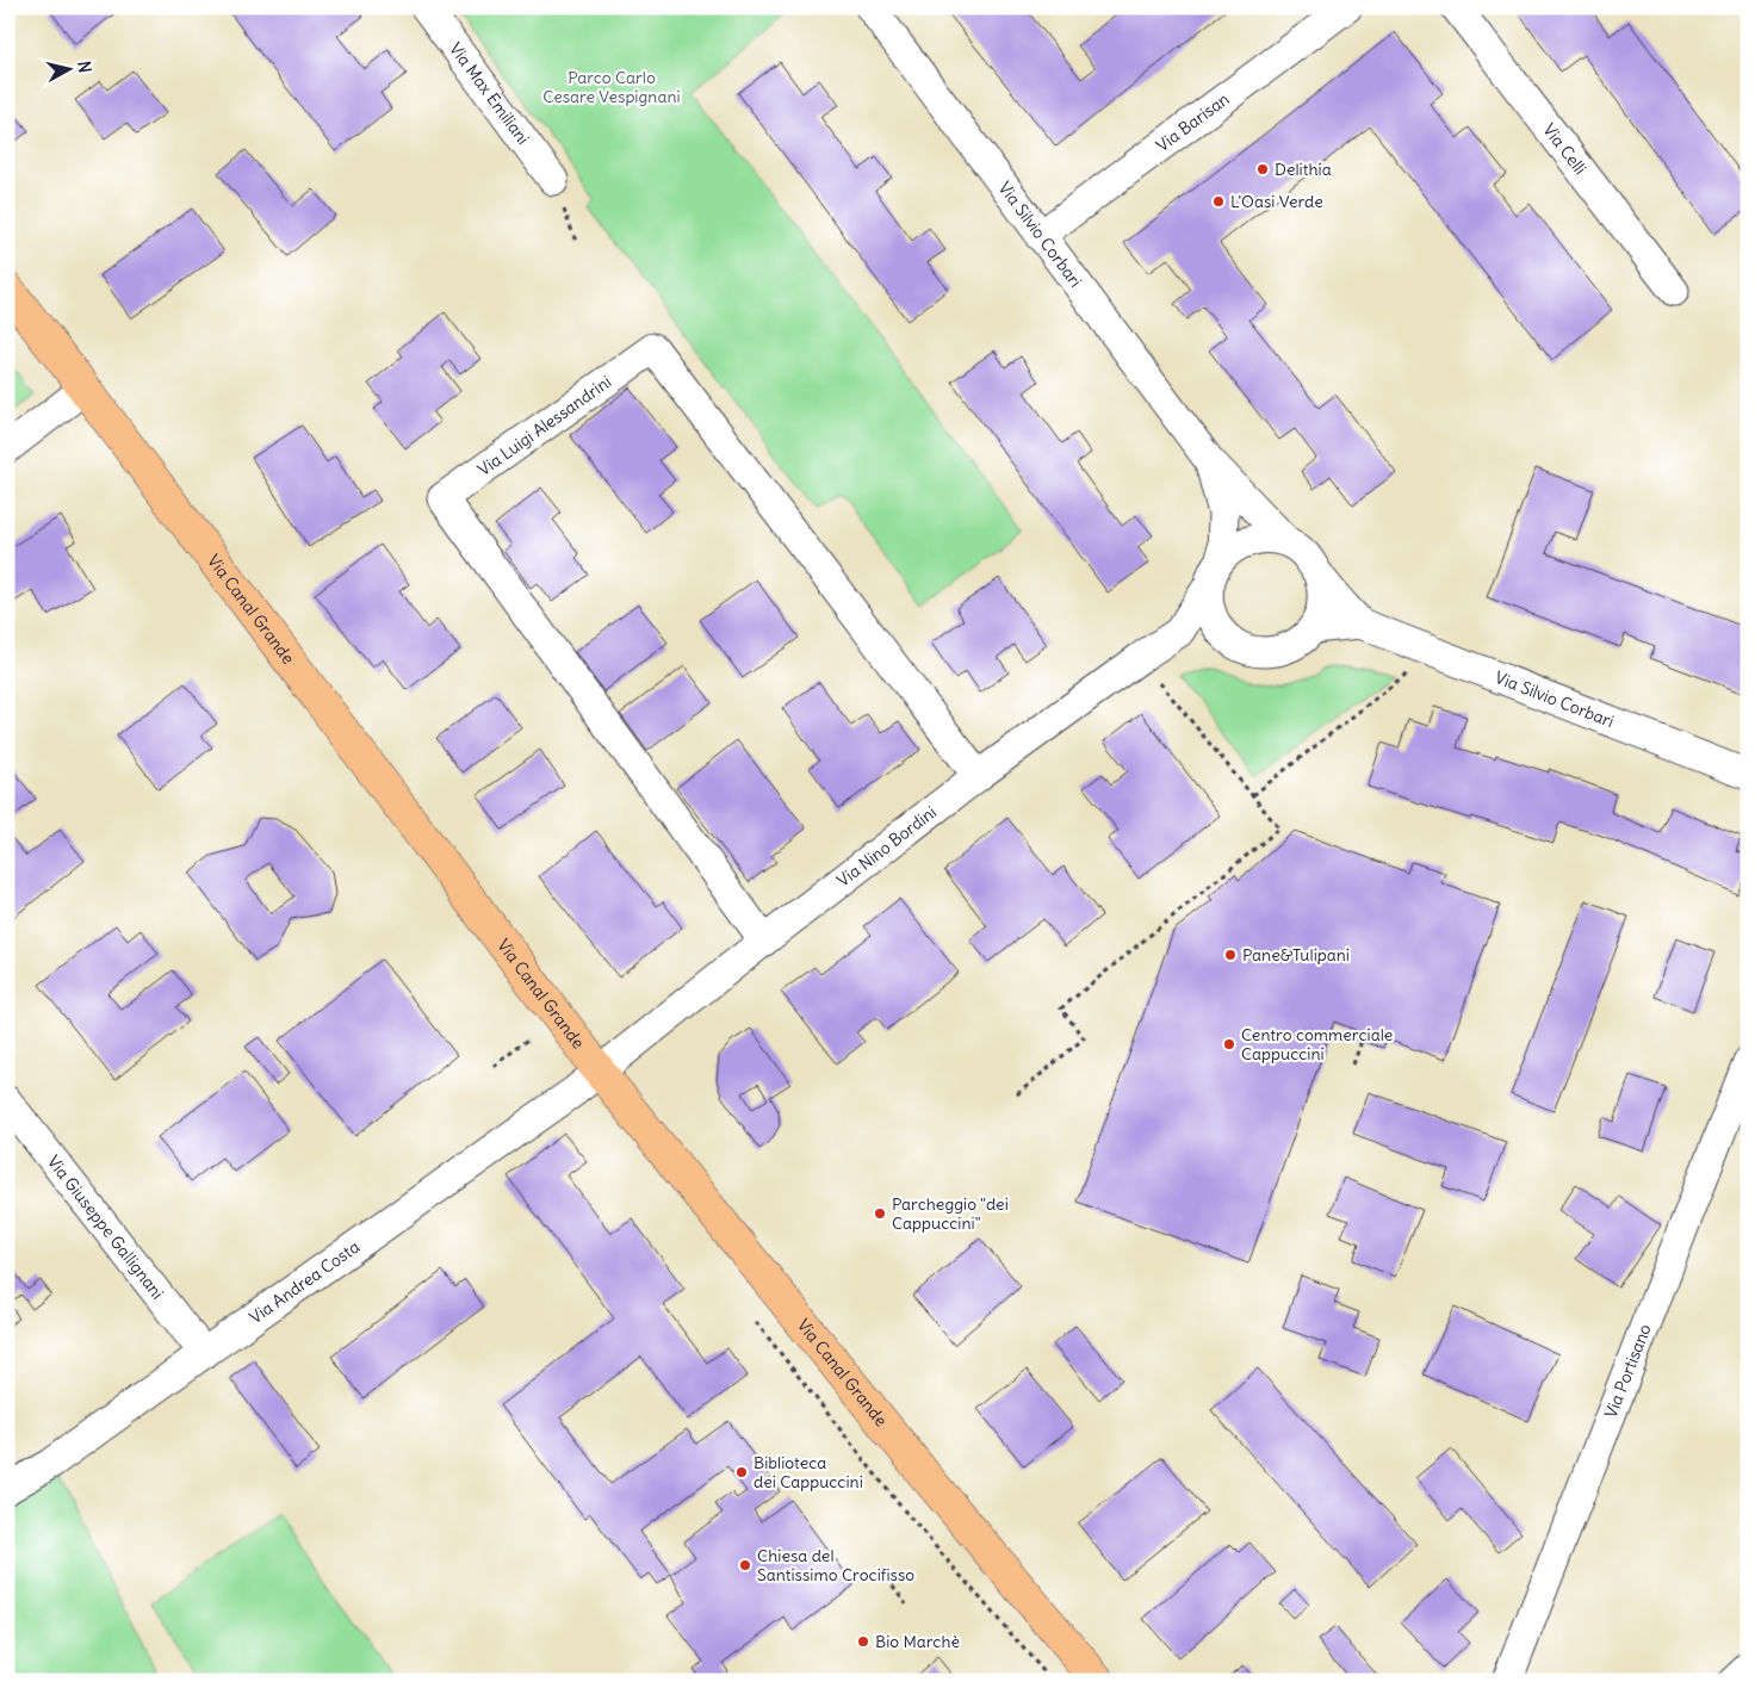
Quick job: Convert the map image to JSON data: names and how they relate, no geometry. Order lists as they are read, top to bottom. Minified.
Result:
{"streets":{"main road":["Via Canal Grande"],"street":["Via Max Emiliani","Via Barisan","Via Celli","Via Silvio Corbari","Via Luigi Alessandrini","Via Nino Bordini","Via Giuseppe Gallignani","Via Andrea Costa","Via Portisano"]},"crossings":[["Via Barisan","Via Silvio Corbari"],["Via Silvio Corbari","Via Nino Bordini"],["Via Luigi Alessandrini","Via Nino Bordini"],["Via Canal Grande","Via Nino Bordini"],["Via Canal Grande","Via Andrea Costa"],["Via Nino Bordini","Via Andrea Costa"],["Via Giuseppe Gallignani","Via Andrea Costa"]],"parks":["Parco Carlo Cesare Vespignani"],"places":["Delithia","L'Oasi Verde","Pane&Tulipani","Centro commerciale Cappuccini","Parcheggio \"dei Cappuccini\"","Biblioteca dei Cappuccini","Chiesa del Santissimo Crocifisso","Bio Marchè"],"north":"right"}
